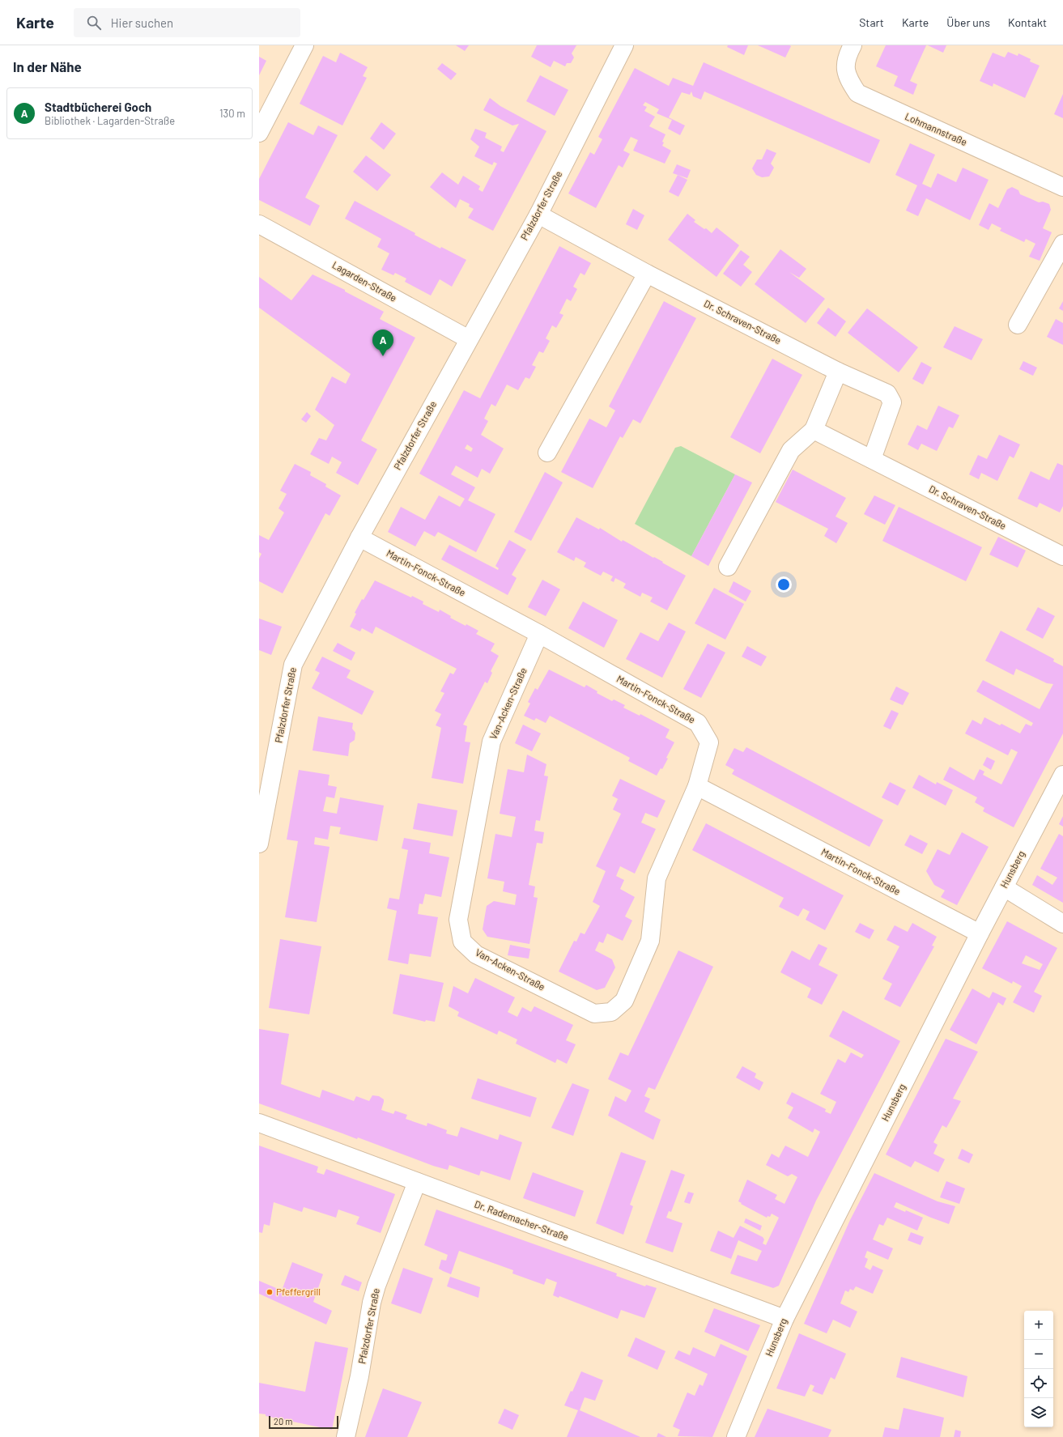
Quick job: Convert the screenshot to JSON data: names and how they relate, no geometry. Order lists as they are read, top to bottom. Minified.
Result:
{"streets":{"street":["Lohmannstraße","Pfalzdorfer Straße","Lagarden-Straße","Dr. Schraven-Straße","Martin-Fonck-Straße","Van-Acken-Straße","Hunsberg","Dr. Rademacher-Straße"]},"crossings":[["Pfalzdorfer Straße","Lagarden-Straße"],["Pfalzdorfer Straße","Dr. Schraven-Straße"],["Pfalzdorfer Straße","Martin-Fonck-Straße"],["Pfalzdorfer Straße","Dr. Rademacher-Straße"],["Martin-Fonck-Straße","Van-Acken-Straße"],["Martin-Fonck-Straße","Hunsberg"],["Hunsberg","Dr. Rademacher-Straße"]],"places":["Pfeffergrill"],"scale_bar":"20 m","page":{"header":"Karte","search":"Hier suchen","nav":["Start","Karte","Über uns","Kontakt"],"heading":"In der Nähe","list":[{"mark":"A","name":"Stadtbücherei Goch","note":"Bibliothek · Lagarden-Straße","value":"130 m"}],"pins":"A","map_buttons":["+","−"],"scale":"20 m"}}
